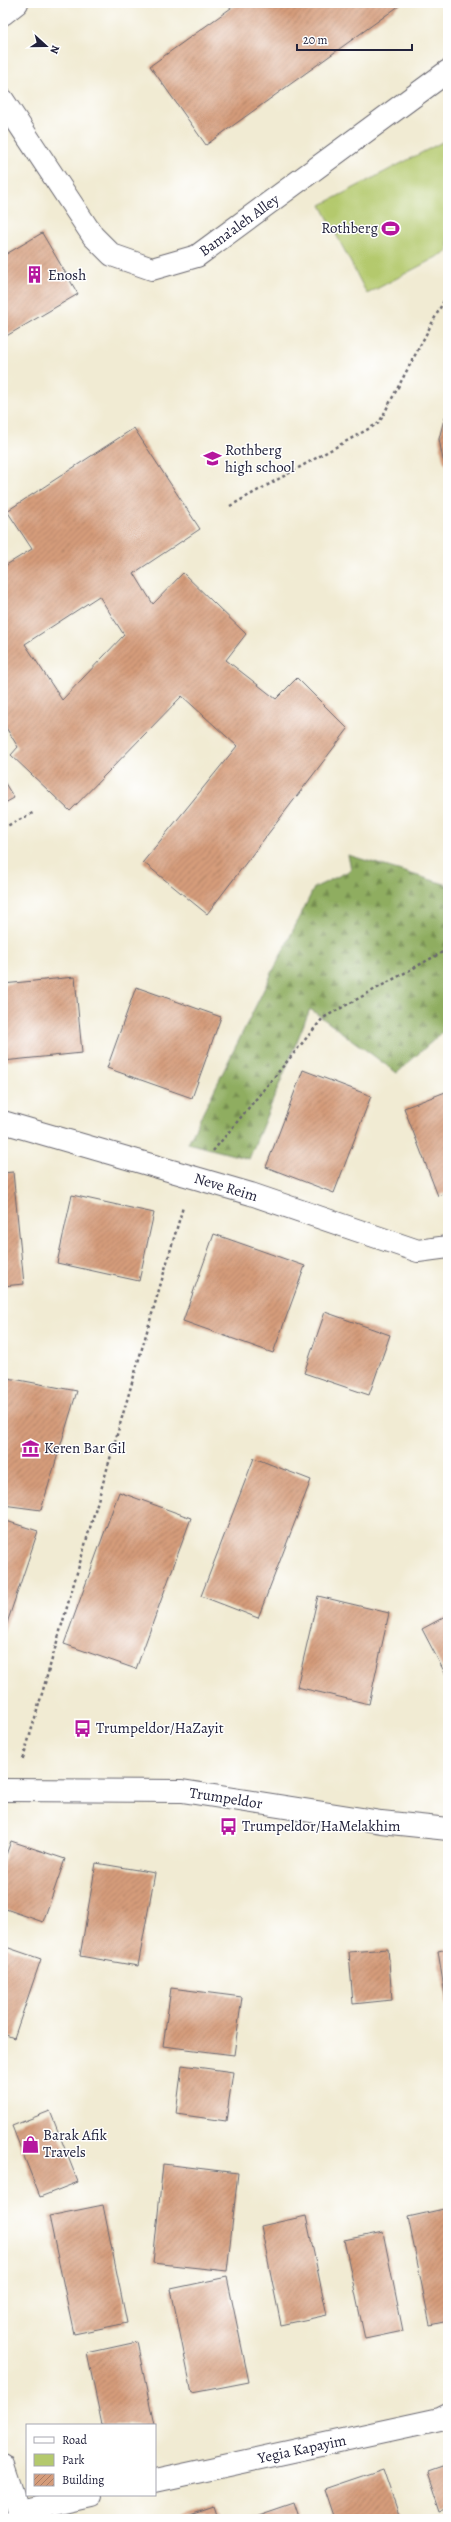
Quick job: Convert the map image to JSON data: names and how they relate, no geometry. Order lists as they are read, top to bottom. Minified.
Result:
{"streets":{"street":["Bama'aleh Alley","Neve Reim","Trumpeldor","Yegia Kapayim"]},"places":{"sports":["Rothberg"],"building":["Enosh"],"school or university":["Rothberg high school"],"museum":["Keren Bar Gil"],"bus stop":["Trumpeldor/HaZayit","Trumpeldor/HaMelakhim"],"shop":["Barak Afik Travels"]},"legend":["Road","Park","Building"],"scale_bar":"20 m","north":"right"}
